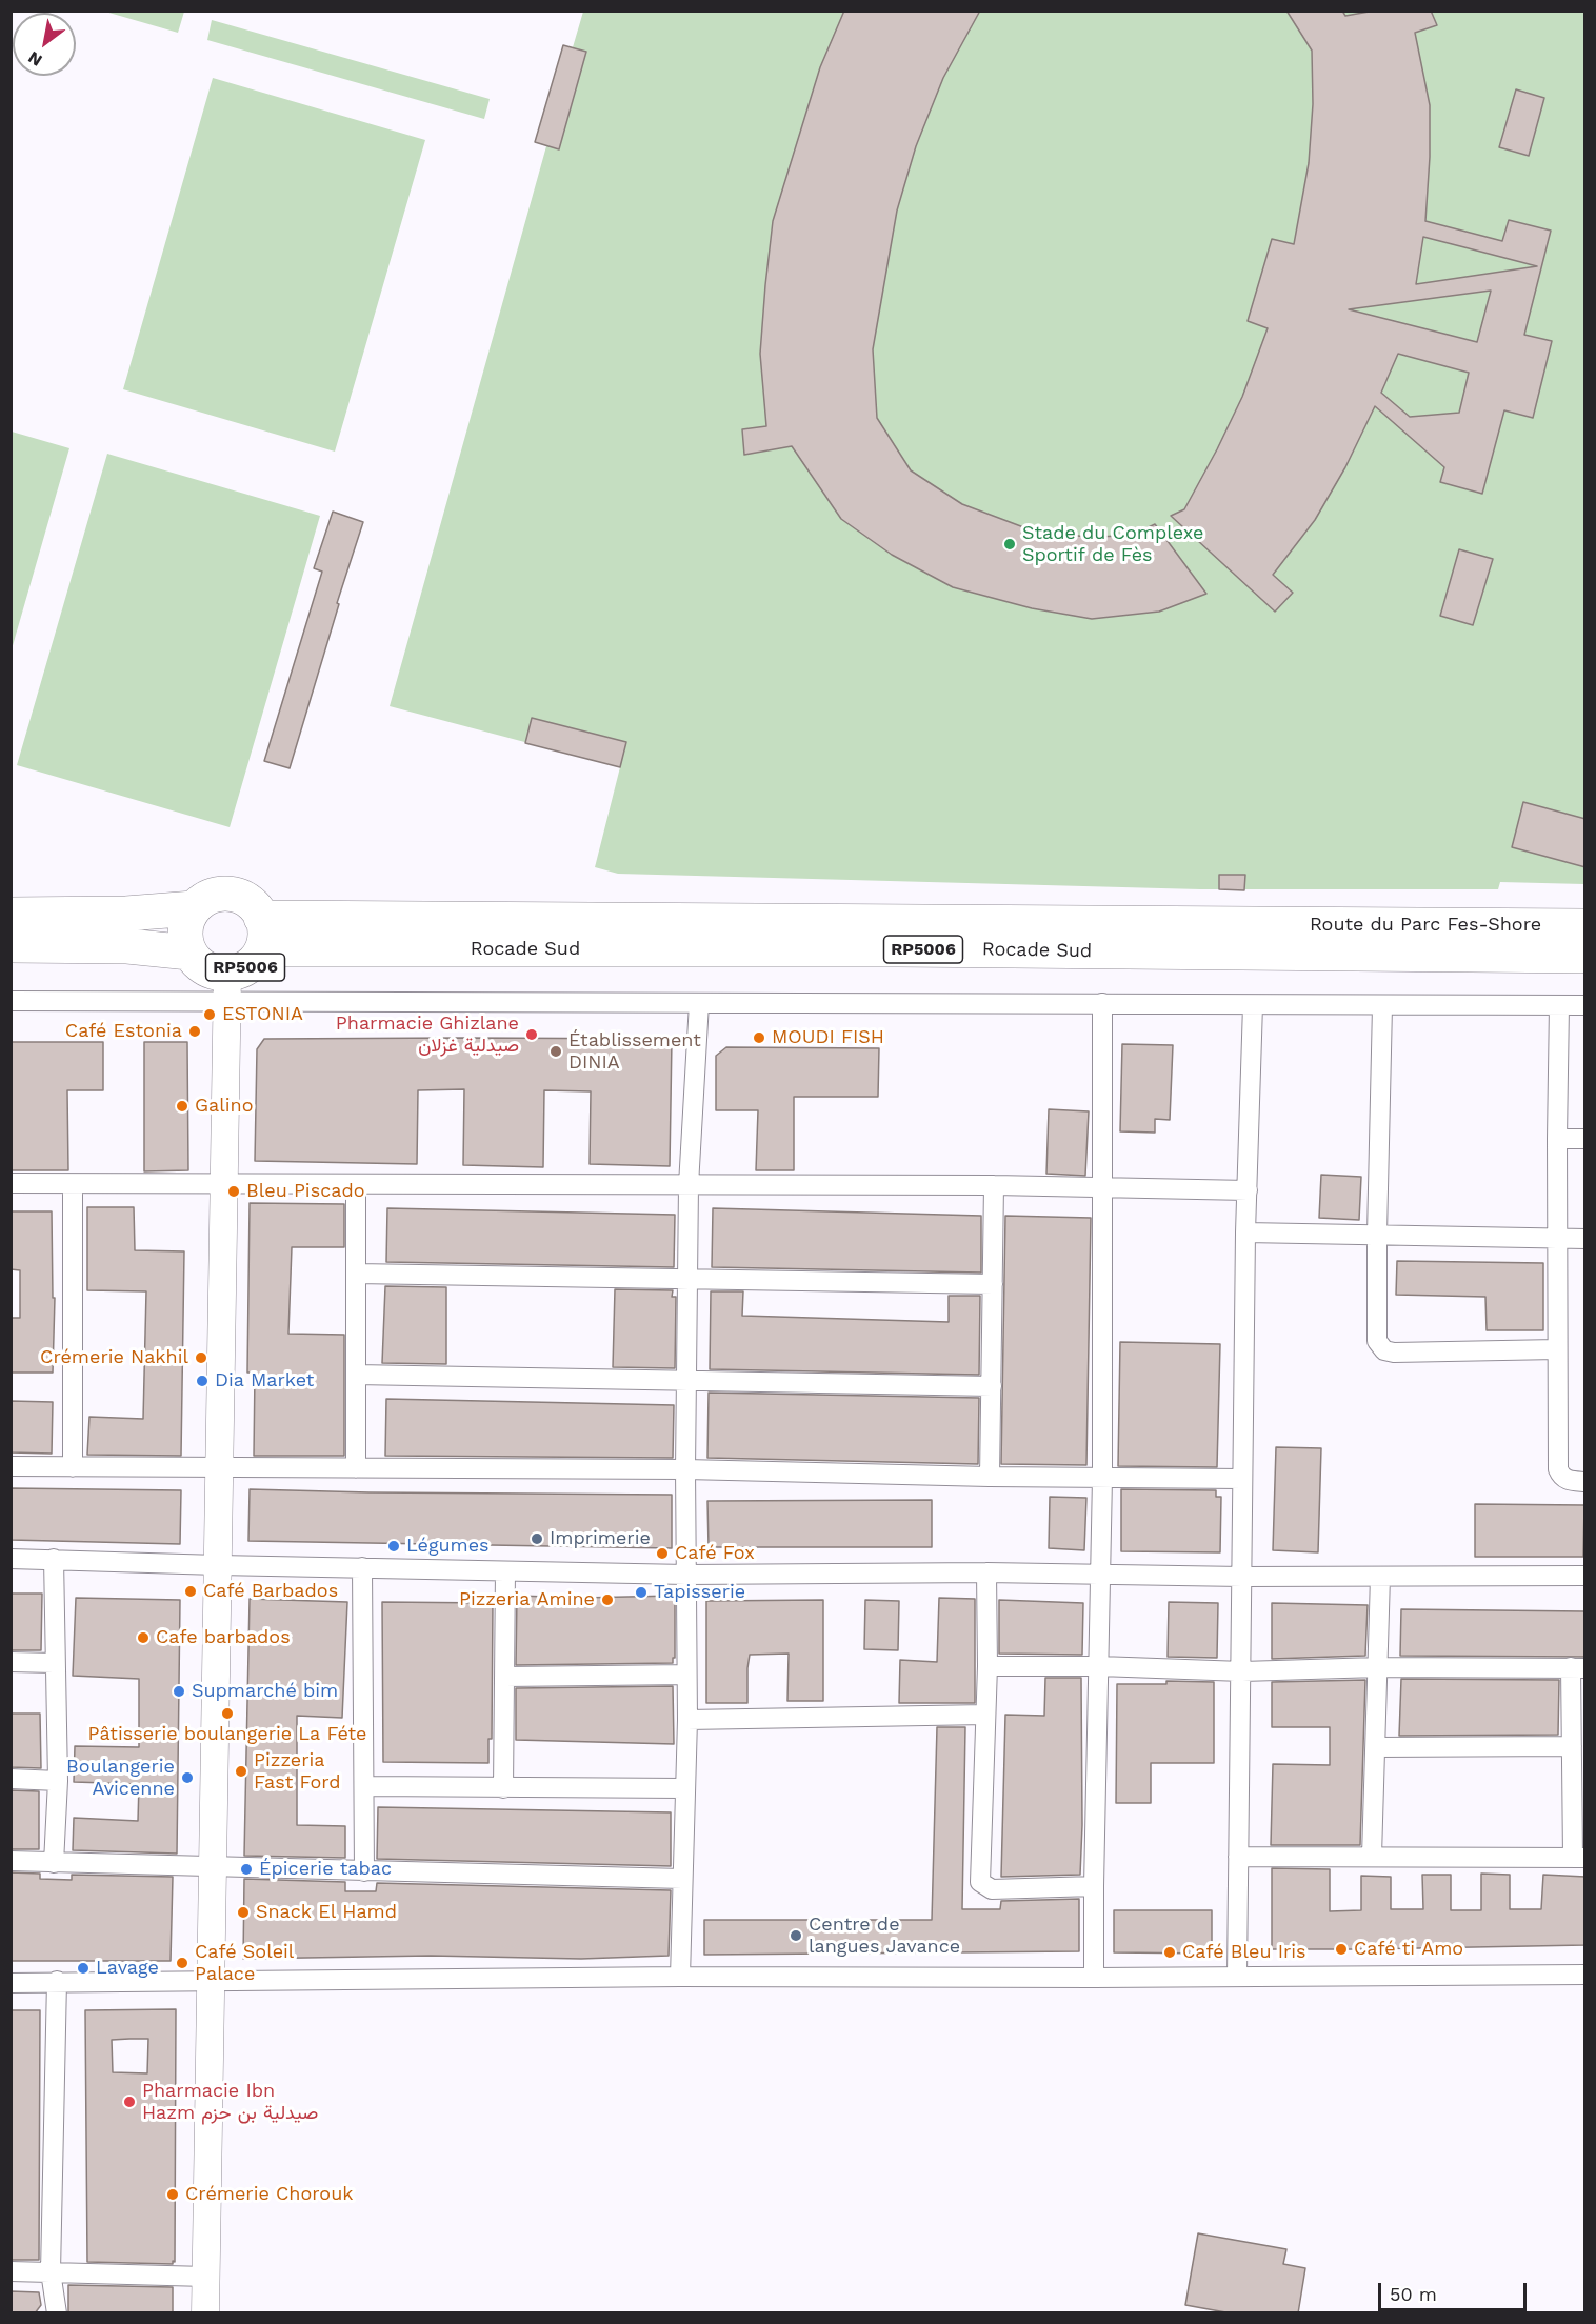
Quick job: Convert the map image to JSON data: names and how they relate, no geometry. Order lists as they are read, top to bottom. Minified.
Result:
{"streets":{"highway":["Route du Parc Fes-Shore","Rocade Sud","RP5006"]},"crossings":[["Route du Parc Fes-Shore","Rocade Sud"],["Rocade Sud","RP5006"]],"places":["Stade du Complexe Sportif de Fès","ESTONIA","Café Estonia","Pharmacie Ghizlane صيدلية غزلان","MOUDI FISH","Établissement DINIA","Galino","Bleu Piscado","Crémerie Nakhil","Dia Market","Imprimerie","Légumes","Café Fox","Café Barbados","Tapisserie","Pizzeria Amine","Cafe barbados","Supmarché bim","Pâtisserie boulangerie La Féte","Pizzeria Fast Ford","Boulangerie Avicenne","Épicerie tabac","Snack El Hamd","Centre de langues Javance","Café ti Amo","Café Bleu Iris","Café Soleil Palace","Lavage","Pharmacie Ibn Hazm صيدلية بن حزم","Crémerie Chorouk"],"scale_bar":"50 m","north":"bottom left"}
